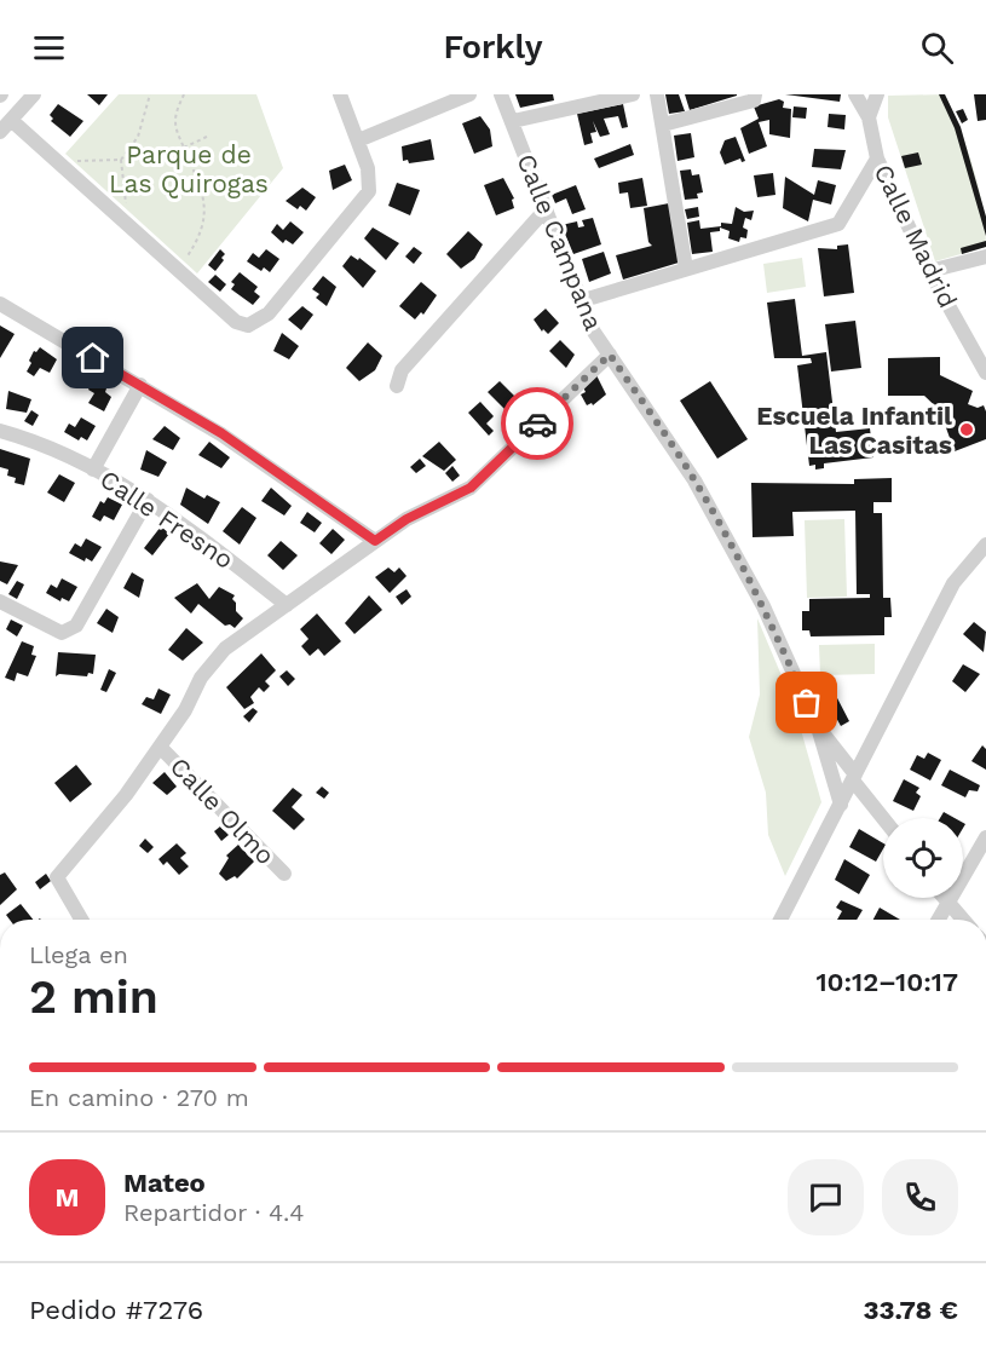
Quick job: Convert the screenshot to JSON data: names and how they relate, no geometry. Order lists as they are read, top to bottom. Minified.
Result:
{"streets":{"street":["Calle Madrid","Calle Campana","Calle Fresno","Calle Olmo"]},"parks":["Parque de Las Quirogas"],"places":["Escuela Infantil Las Casitas"],"page":{"header":"Forkly","heading":["2 min","Llega en","10:12–10:17"],"panel":["Mateo","Repartidor · 4.4","Pedido #7276","33.78 €"],"bar":"En camino · 270 m","round":"M"}}
